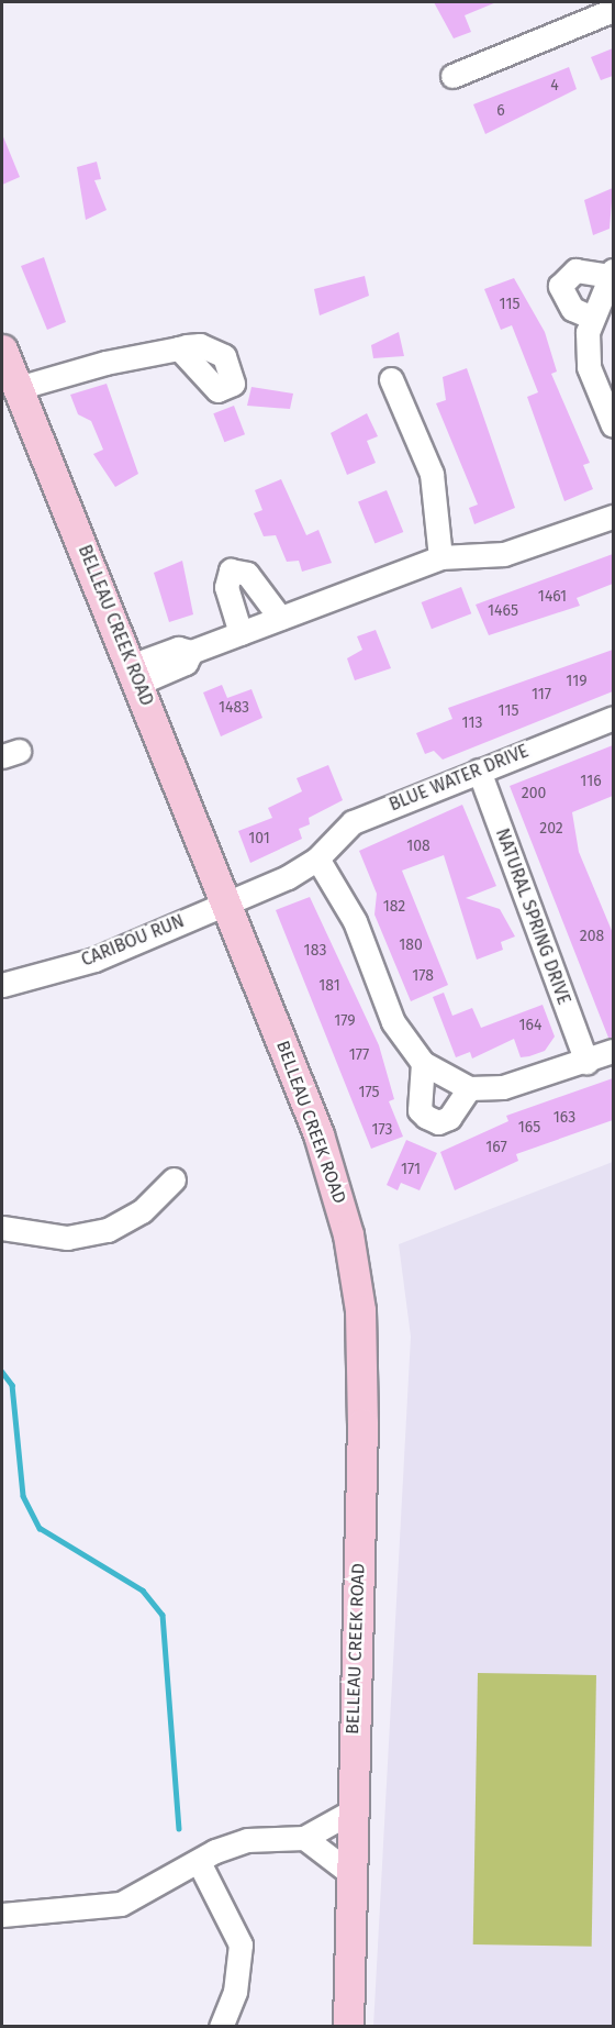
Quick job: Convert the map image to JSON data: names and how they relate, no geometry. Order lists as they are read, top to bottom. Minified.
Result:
{"streets":{"main road":["BELLEAU CREEK ROAD"],"street":["BLUE WATER DRIVE","NATURAL SPRING DRIVE","CARIBOU RUN"]},"crossings":[["BELLEAU CREEK ROAD","BLUE WATER DRIVE"],["BELLEAU CREEK ROAD","CARIBOU RUN"],["BLUE WATER DRIVE","NATURAL SPRING DRIVE"],["BLUE WATER DRIVE","CARIBOU RUN"]],"house_numbers":["4","6","115","1461","1465","119","117","1483","115","113","116","200","202","101","108","182","208","180","183","178","181","179","164","177","175","163","165","173","167","171"]}
